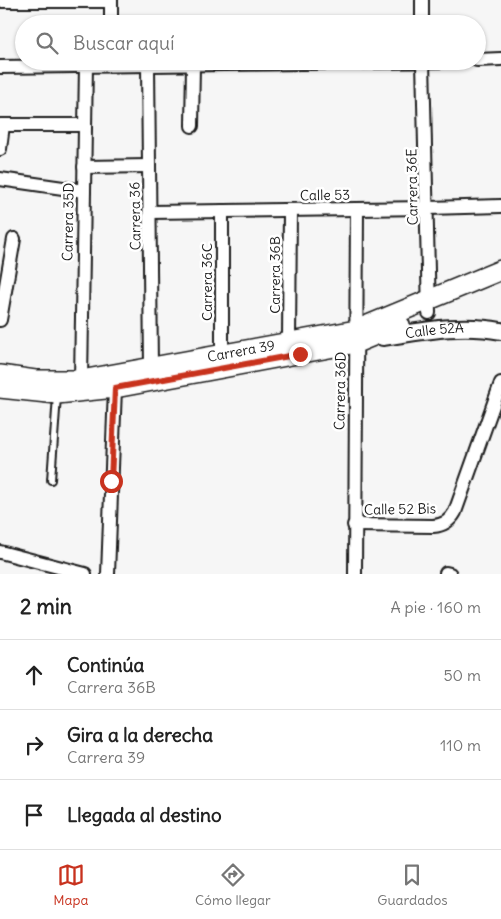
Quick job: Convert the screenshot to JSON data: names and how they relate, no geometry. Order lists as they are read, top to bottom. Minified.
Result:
{"streets":{"main road":["Carrera 39"],"street":["Carrera 36E","Calle 53","Carrera 36","Carrera 35D","Carrera 36B","Carrera 36C","Calle 52A","Carrera 36D","Calle 52 Bis"]},"crossings":[["Carrera 36E","Calle 53"],["Carrera 36E","Carrera 39"],["Calle 53","Carrera 36"],["Calle 53","Carrera 36B"],["Calle 53","Carrera 36C"],["Calle 53","Carrera 36D"],["Carrera 36","Carrera 39"],["Carrera 35D","Carrera 39"],["Carrera 36B","Carrera 39"],["Carrera 36C","Carrera 39"],["Calle 52A","Carrera 39"],["Calle 52A","Carrera 36D"],["Carrera 39","Carrera 36D"],["Carrera 36D","Calle 52 Bis"]],"page":{"search":"Buscar aquí","heading":["2 min","A pie · 160 m"],"list":[["Continúa","Carrera 36B","50 m"],["Gira a la derecha","Carrera 39","110 m"],"Llegada al destino"],"nav":["Mapa","Cómo llegar","Guardados"]}}
